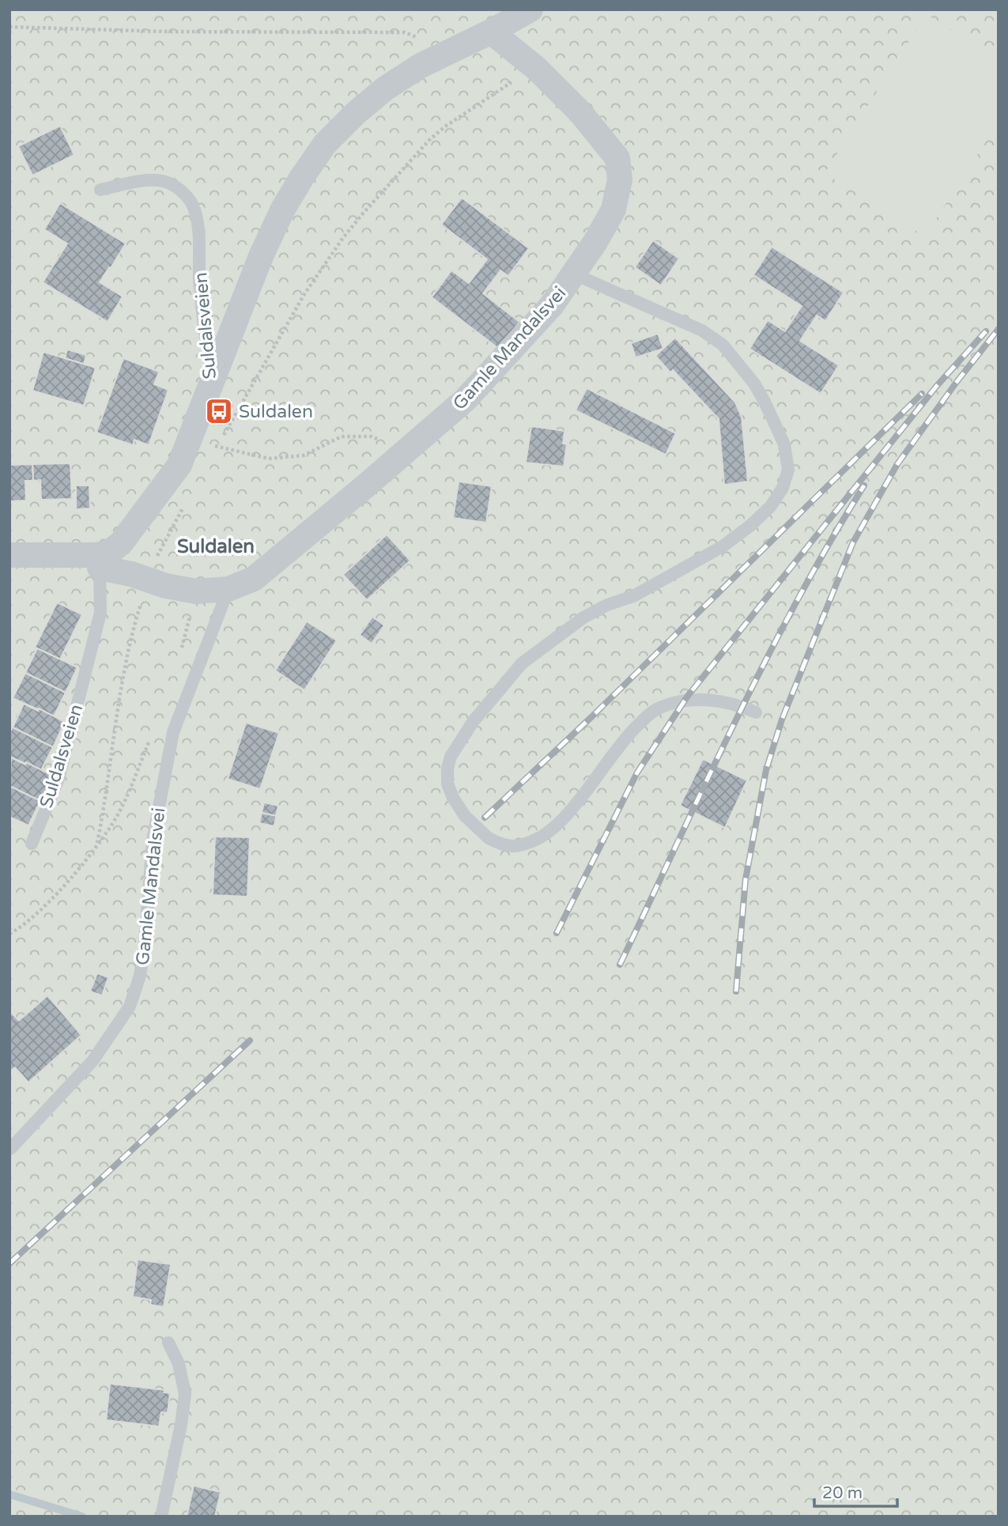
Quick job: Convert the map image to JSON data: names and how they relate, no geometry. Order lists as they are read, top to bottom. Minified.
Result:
{"streets":{"street":["Suldalsveien","Gamle Mandalsvei"]},"crossings":[["Suldalsveien","Gamle Mandalsvei"]],"districts":["Suldalen"],"places":{"bus stop":["Suldalen"]},"scale_bar":"20 m"}
